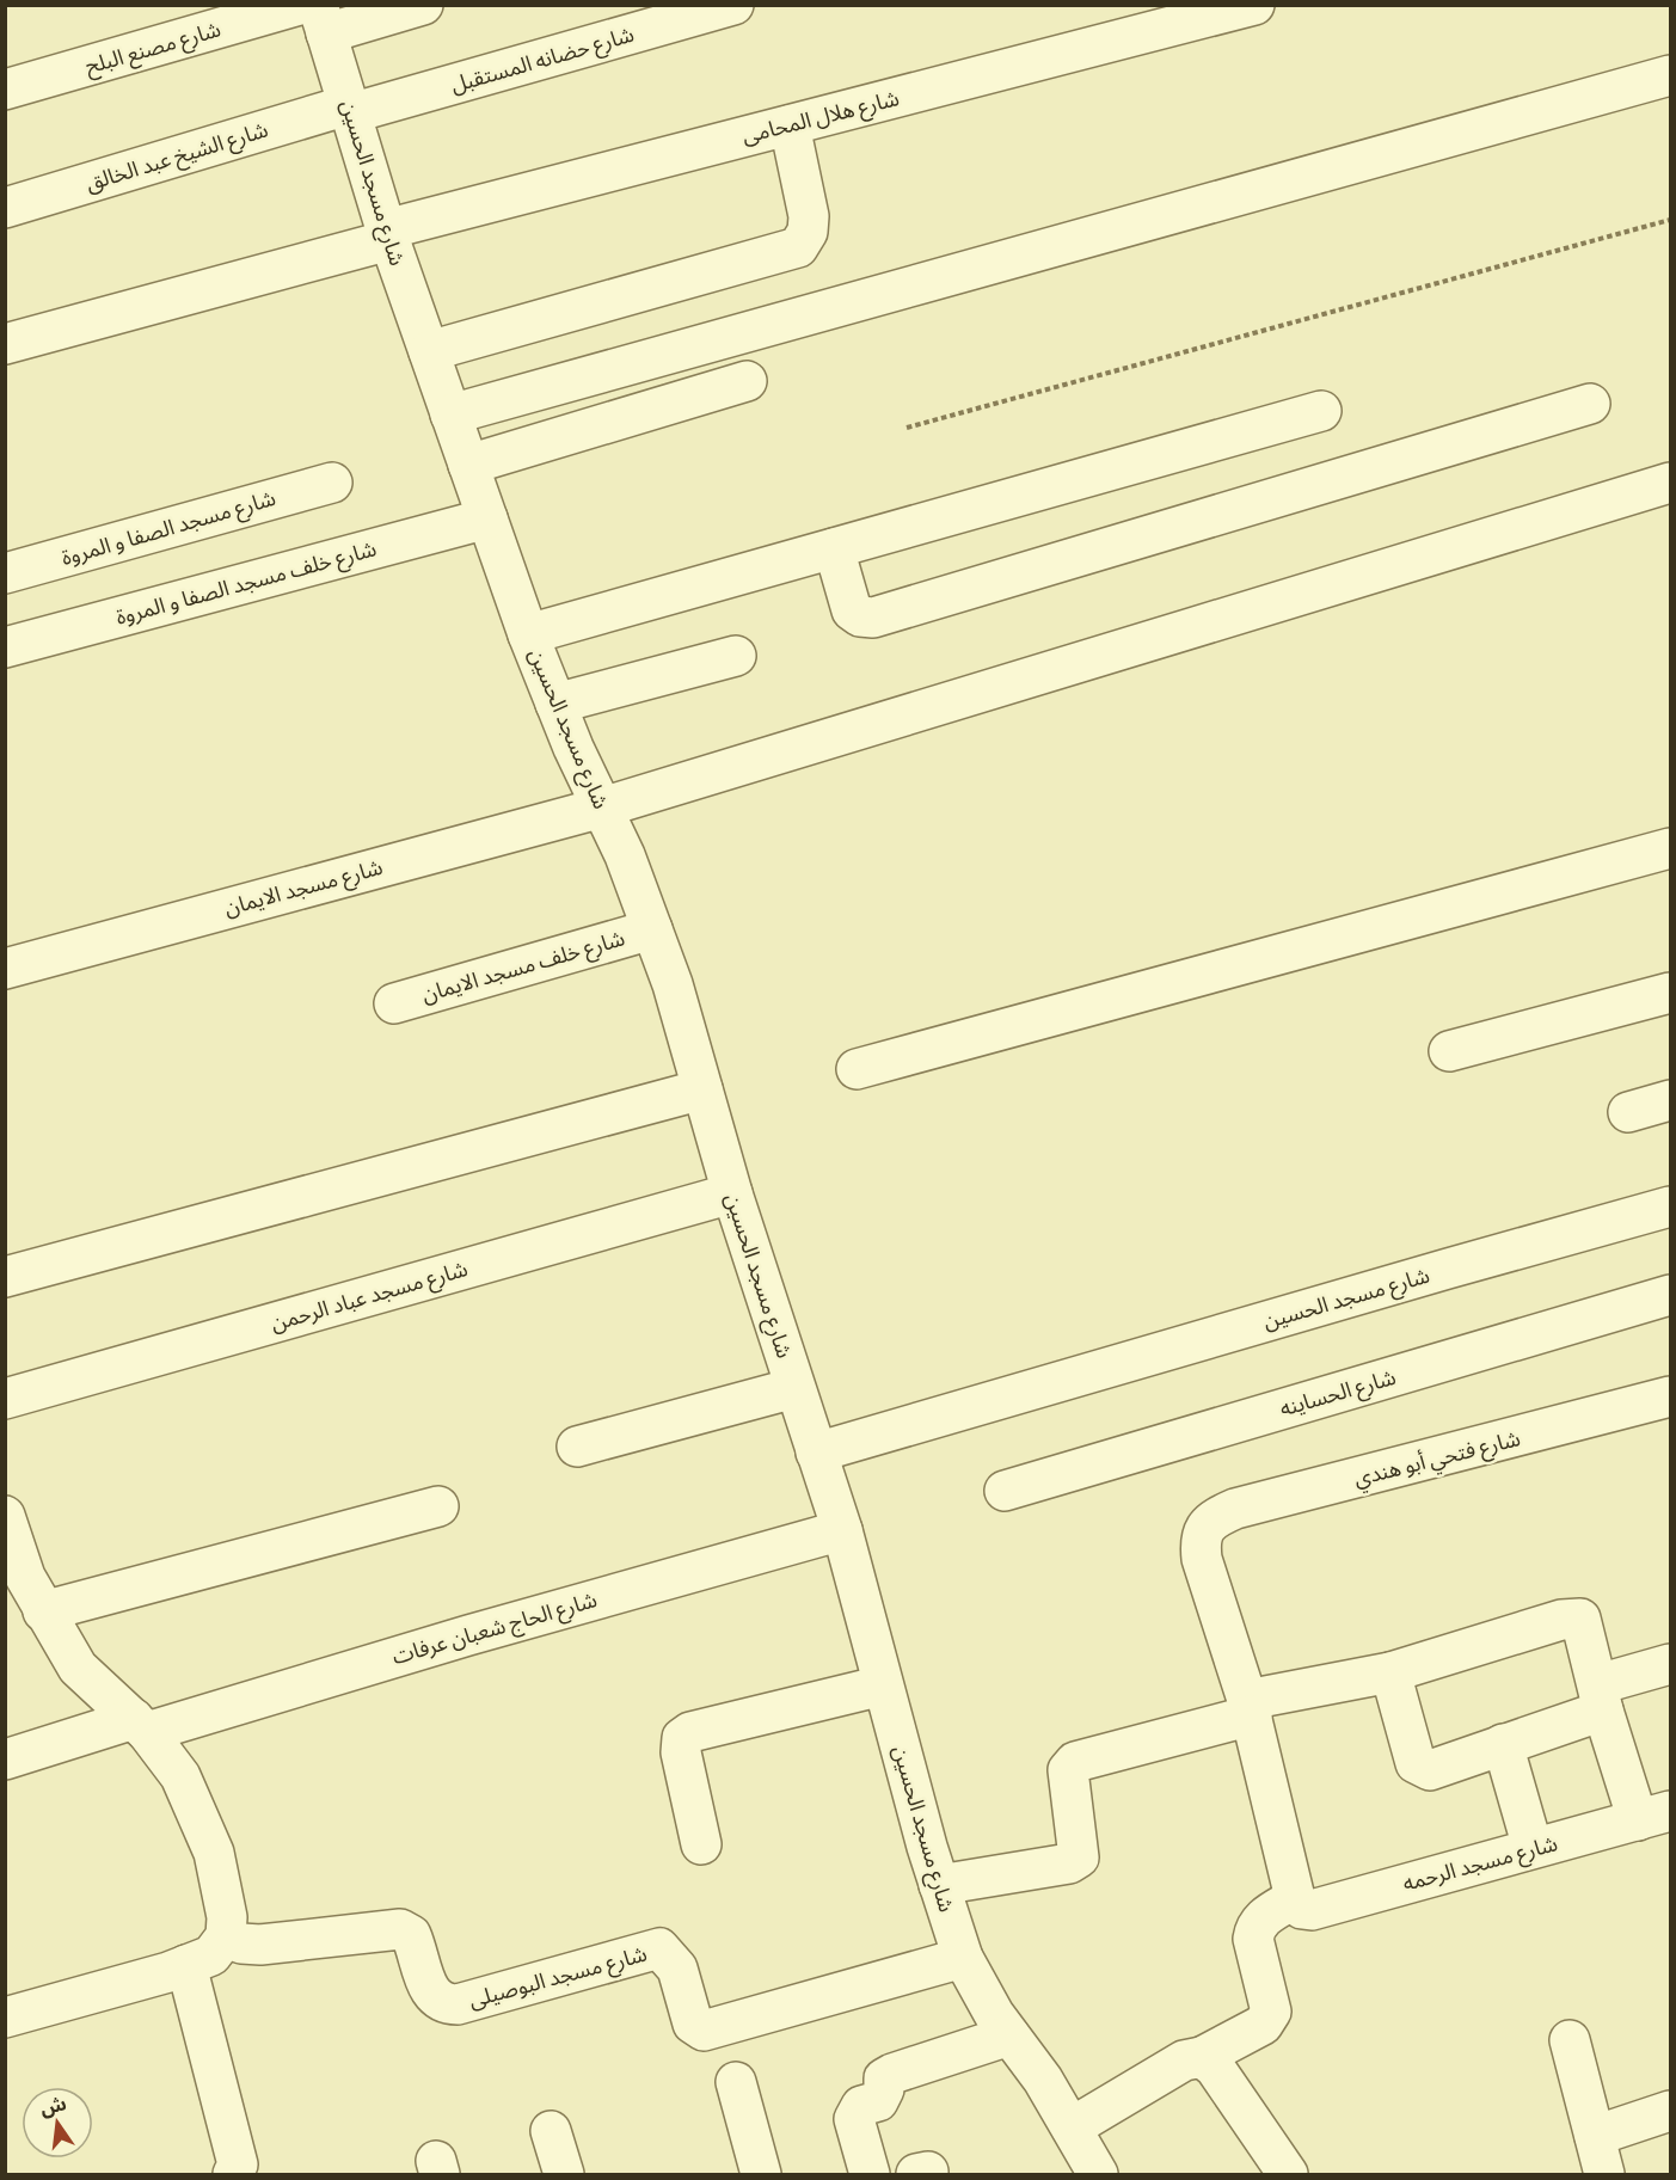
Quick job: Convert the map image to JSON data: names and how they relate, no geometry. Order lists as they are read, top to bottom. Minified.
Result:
{"streets":{"street":["شارع مصنع البلح","شارع حضانه المستقبل","شارع هلال المحامى","شارع الشيخ عبد الخالق","شارع مسجد الحسين","شارع مسجد الصفا و المروة","شارع خلف مسجد الصفا و المروة","شارع مسجد الايمان","شارع خلف مسجد الايمان","شارع مسجد عباد الرحمن","شارع الحساينه","شارع فتحي أبو هندي","شارع الحاج شعبان عرفات","شارع مسجد الرحمه","شارع مسجد البوصيلى"]},"crossings":[["شارع حضانه المستقبل","شارع الشيخ عبد الخالق"],["شارع حضانه المستقبل","شارع مسجد الحسين"],["شارع هلال المحامى","شارع مسجد الحسين"],["شارع الشيخ عبد الخالق","شارع مسجد الحسين"],["شارع مسجد الحسين","شارع خلف مسجد الصفا و المروة"],["شارع مسجد الحسين","شارع مسجد الايمان"],["شارع مسجد الحسين","شارع خلف مسجد الايمان"],["شارع مسجد الحسين","شارع مسجد عباد الرحمن"],["شارع مسجد الحسين","شارع الحاج شعبان عرفات"],["شارع مسجد الحسين","شارع مسجد البوصيلى"]],"north":"top"}
